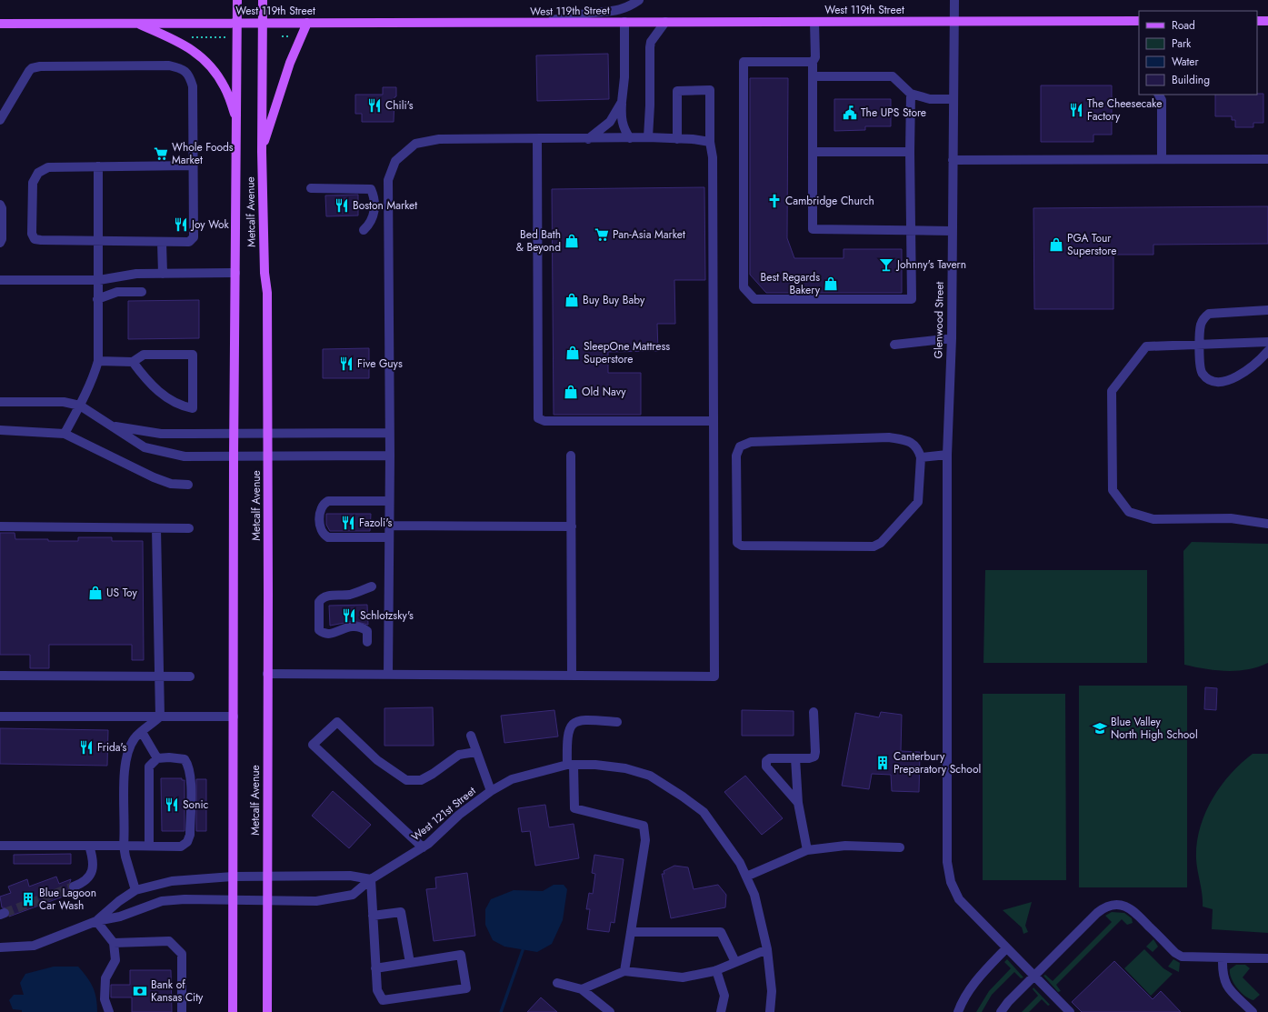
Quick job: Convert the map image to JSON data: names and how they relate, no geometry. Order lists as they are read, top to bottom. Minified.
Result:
{"streets":{"main road":["West 119th Street","Metcalf Avenue"],"street":["Glenwood Street","West 121st Street"]},"crossings":[["West 119th Street","Metcalf Avenue"],["West 119th Street","Glenwood Street"],["Metcalf Avenue","West 121st Street"]],"places":{"restaurant":["Chili's","The Cheesecake Factory","Boston Market","Joy Wok","Five Guys","Fazoli's","Schlotzsky's","Frida's","Sonic"],"public building":["The UPS Store"],"supermarket":["Whole Foods Market","Pan-Asia Market"],"church":["Cambridge Church"],"shop":["Bed Bath & Beyond","PGA Tour Superstore","Best Regards Bakery","Buy Buy Baby","SleepOne Mattress Superstore","Old Navy","US Toy"],"bar":["Johnny's Tavern"],"school or university":["Blue Valley North High School"],"building":["Canterbury Preparatory School","Blue Lagoon Car Wash"],"bank":["Bank of Kansas City"]},"legend":["Road","Park","Water","Building"]}
